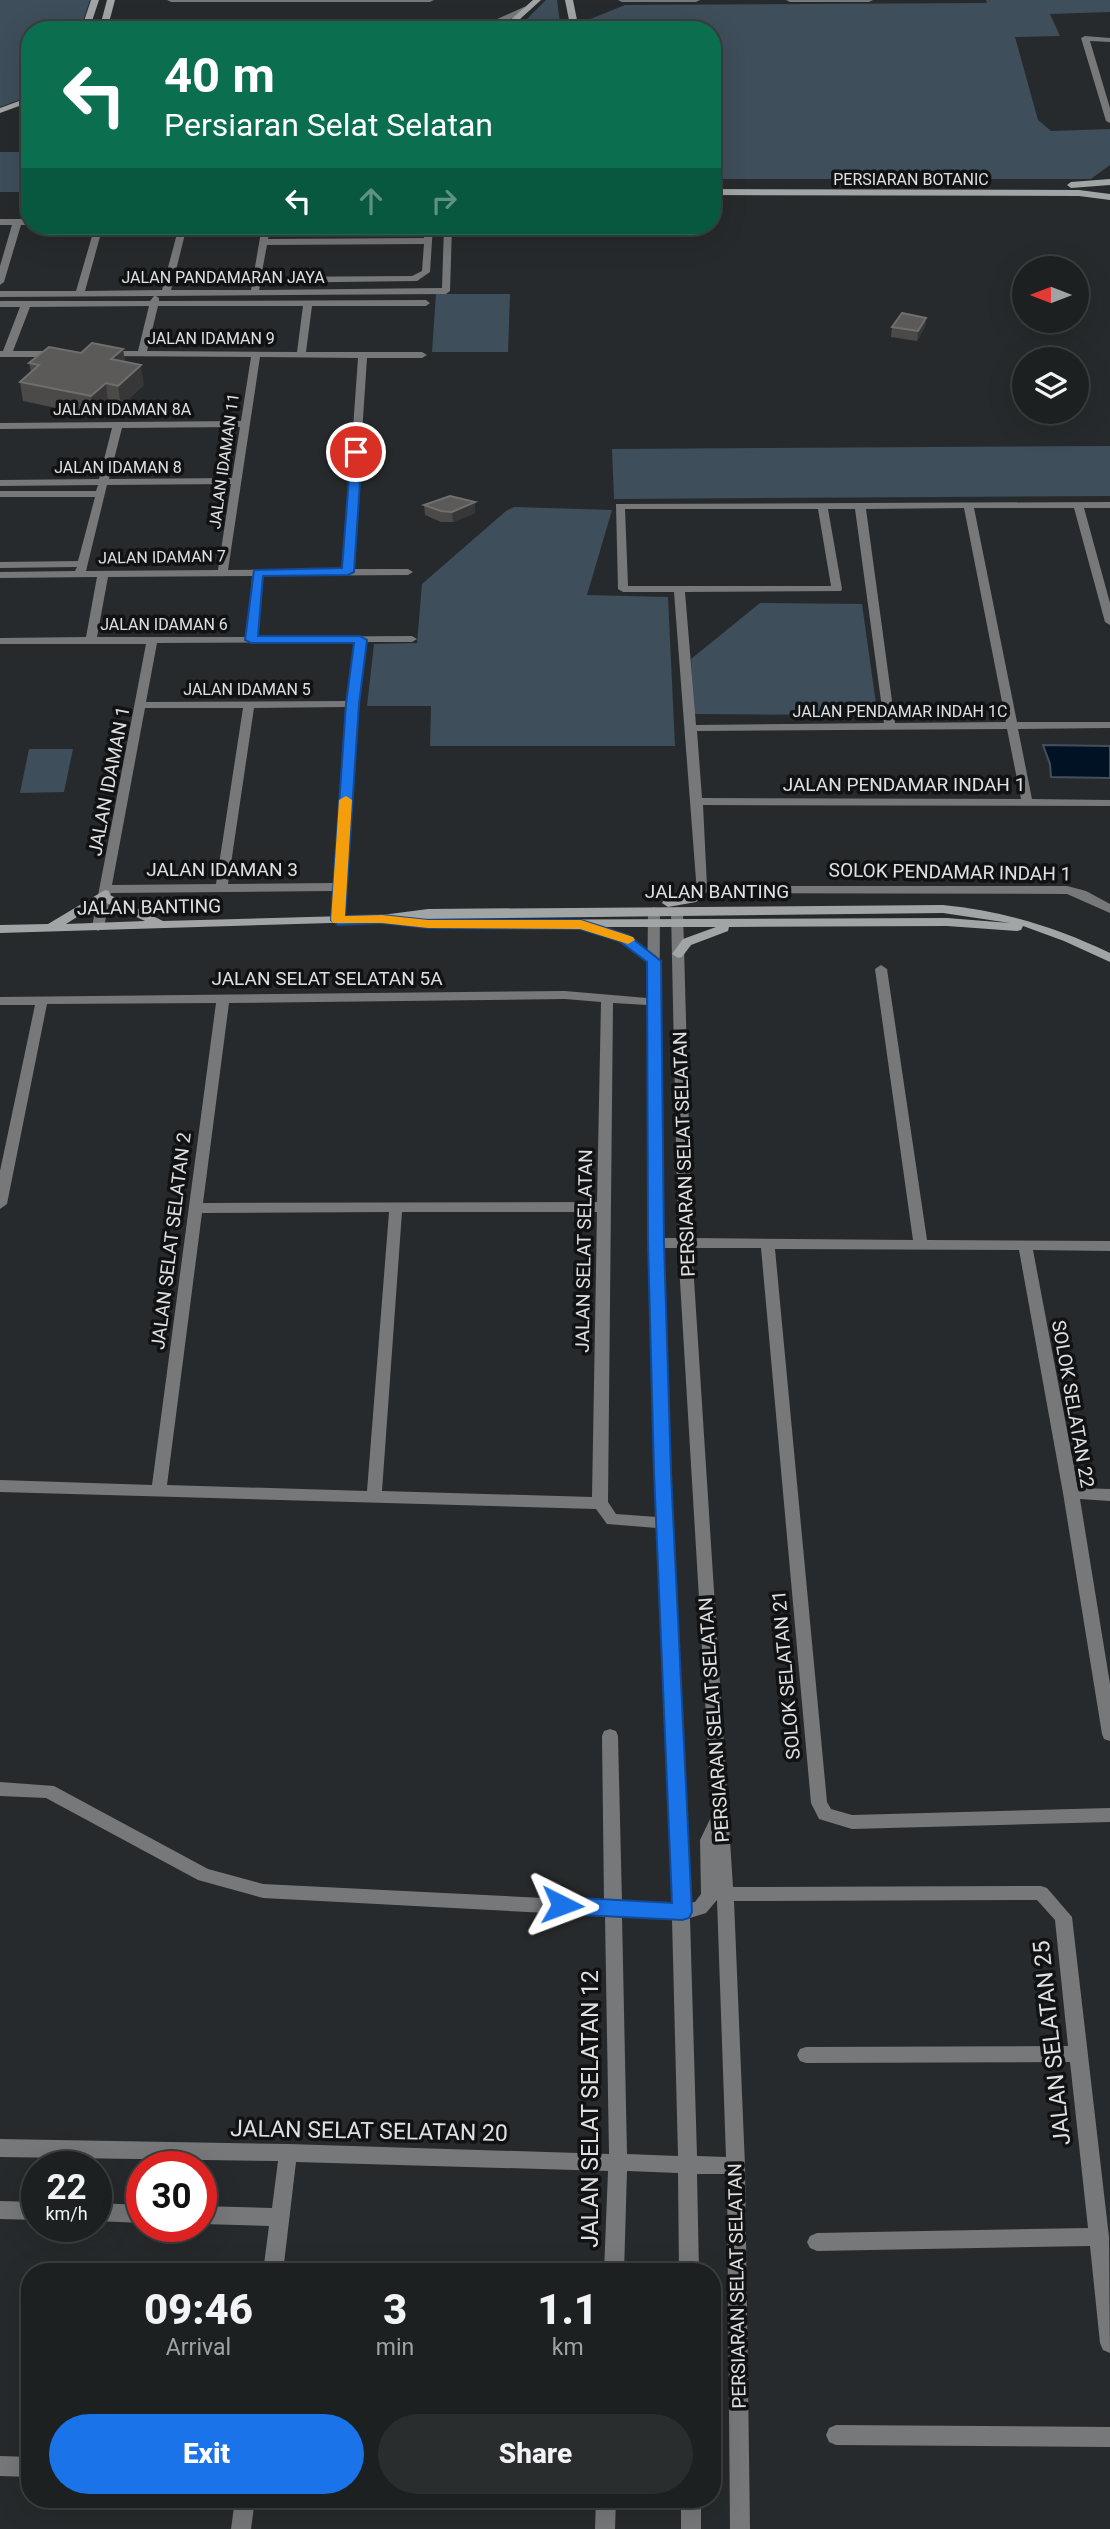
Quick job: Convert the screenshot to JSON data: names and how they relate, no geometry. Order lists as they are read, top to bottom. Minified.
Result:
{"streets":{"main road":["PERSIARAN BOTANIC","JALAN BANTING"],"street":["JALAN PANDAMARAN JAYA","JALAN IDAMAN 9","JALAN IDAMAN 8A","JALAN IDAMAN 11","JALAN IDAMAN 8","JALAN IDAMAN 7","JALAN IDAMAN 6","JALAN IDAMAN 5","JALAN PENDAMAR INDAH 1C","JALAN IDAMAN 1","JALAN PENDAMAR INDAH 1","JALAN IDAMAN 3","SOLOK PENDAMAR INDAH 1","JALAN SELAT SELATAN 5A","PERSIARAN SELAT SELATAN","JALAN SELAT SELATAN 2","JALAN SELAT SELATAN","SOLOK SELATAN 22","SOLOK SELATAN 21","JALAN SELATAN 25","JALAN SELAT SELATAN 12","JALAN SELAT SELATAN 20"]},"crossings":[["JALAN IDAMAN 9","JALAN IDAMAN 11"],["JALAN IDAMAN 8A","JALAN IDAMAN 11"],["JALAN IDAMAN 11","JALAN IDAMAN 8"],["JALAN IDAMAN 11","JALAN IDAMAN 7"],["JALAN IDAMAN 6","JALAN IDAMAN 1"],["JALAN IDAMAN 5","JALAN IDAMAN 1"],["JALAN IDAMAN 1","JALAN IDAMAN 3"],["JALAN IDAMAN 1","JALAN BANTING"],["JALAN BANTING","PERSIARAN SELAT SELATAN"],["JALAN SELAT SELATAN 5A","PERSIARAN SELAT SELATAN"],["JALAN SELAT SELATAN 5A","JALAN SELAT SELATAN 2"],["JALAN SELAT SELATAN 5A","JALAN SELAT SELATAN"],["PERSIARAN SELAT SELATAN","JALAN SELATAN 25"],["PERSIARAN SELAT SELATAN","JALAN SELAT SELATAN 20"],["JALAN SELAT SELATAN 12","JALAN SELAT SELATAN 20"]],"north":"left","page":{"turn":["40 m","Persiaran Selat Selatan"],"speed":"22 km/h","limit":"30","eta":["09:46","Arrival","3","min","1.1","km"],"buttons":["Exit","Share"]}}
